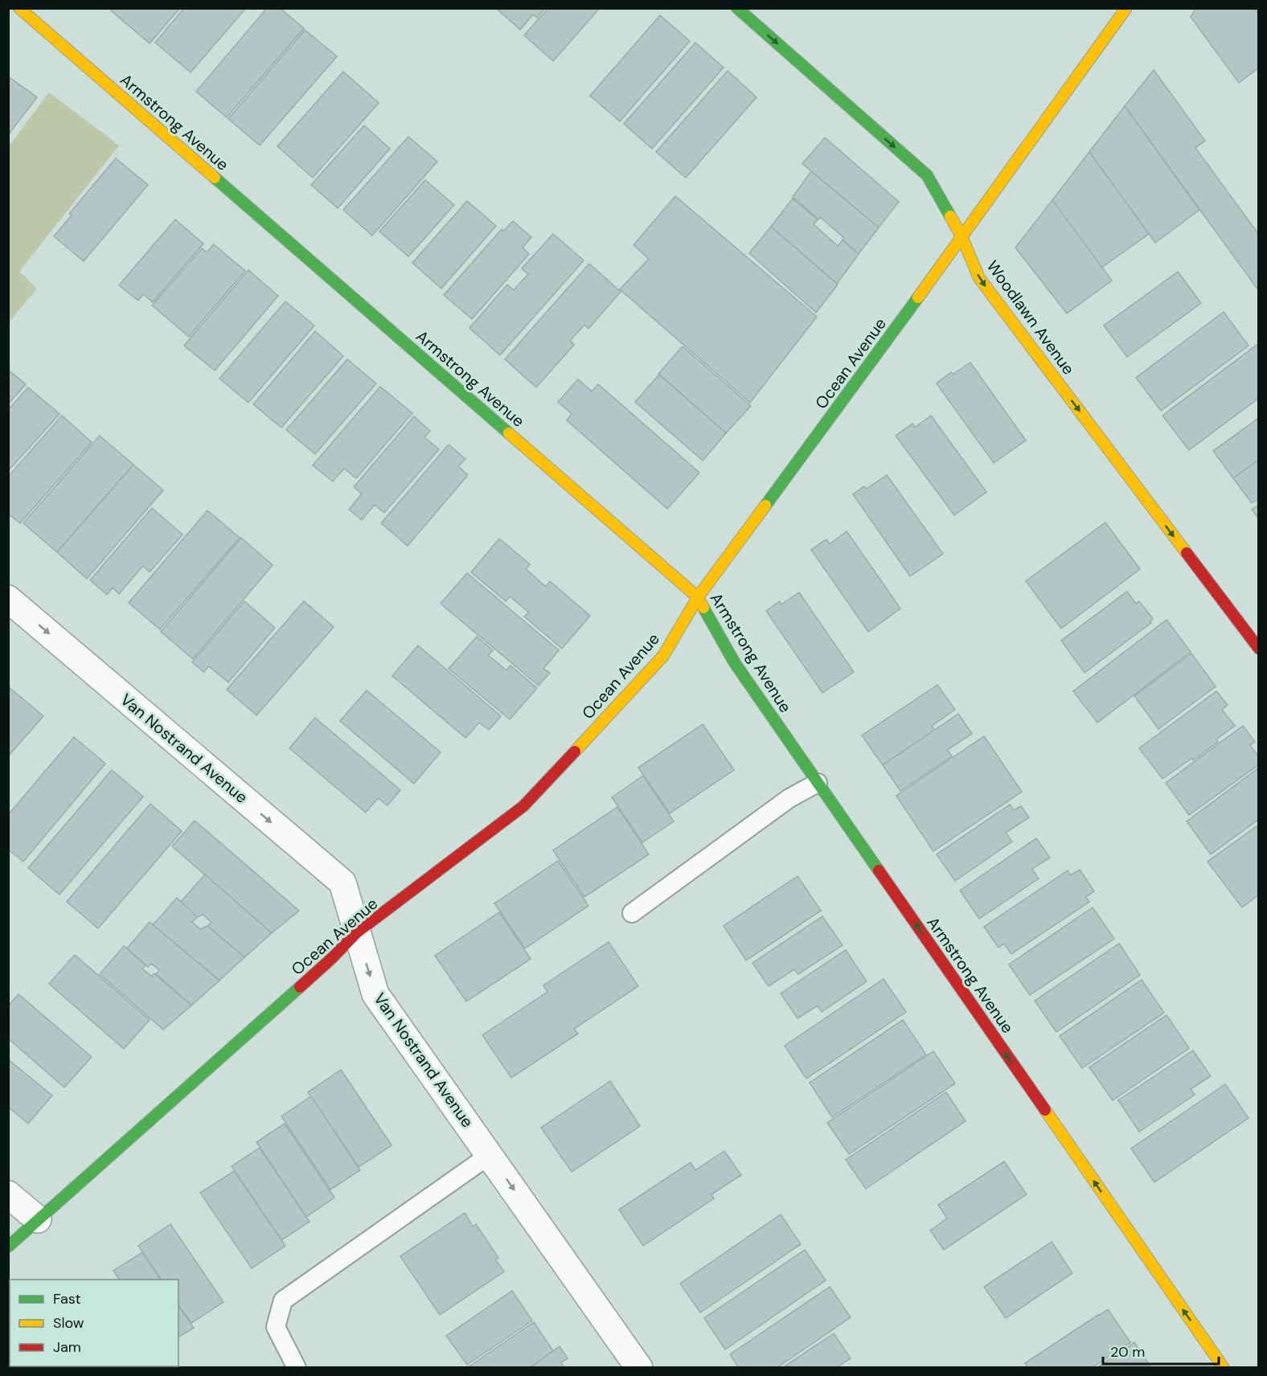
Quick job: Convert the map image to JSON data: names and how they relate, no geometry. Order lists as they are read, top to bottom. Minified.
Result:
{"streets":{"street":["Armstrong Avenue","Woodlawn Avenue","Ocean Avenue","Van Nostrand Avenue"]},"crossings":[["Armstrong Avenue","Ocean Avenue"],["Woodlawn Avenue","Ocean Avenue"],["Ocean Avenue","Van Nostrand Avenue"]],"one_way":["Armstrong Avenue","Woodlawn Avenue","Van Nostrand Avenue"],"legend":["Fast","Slow","Jam"],"scale_bar":"20 m"}
